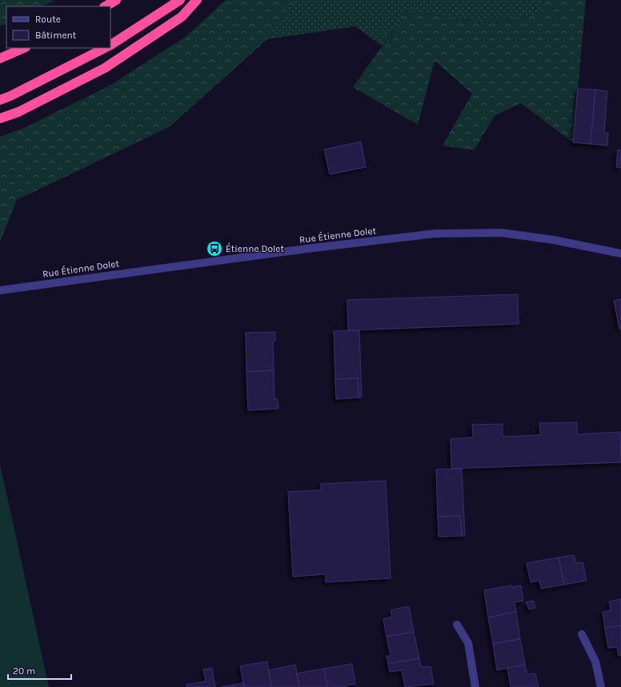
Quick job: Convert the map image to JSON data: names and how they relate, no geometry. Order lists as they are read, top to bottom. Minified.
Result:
{"streets":{"street":["Rue Étienne Dolet"]},"places":{"bus stop":["Étienne Dolet"]},"legend":["Route","Bâtiment"],"scale_bar":"20 m"}
